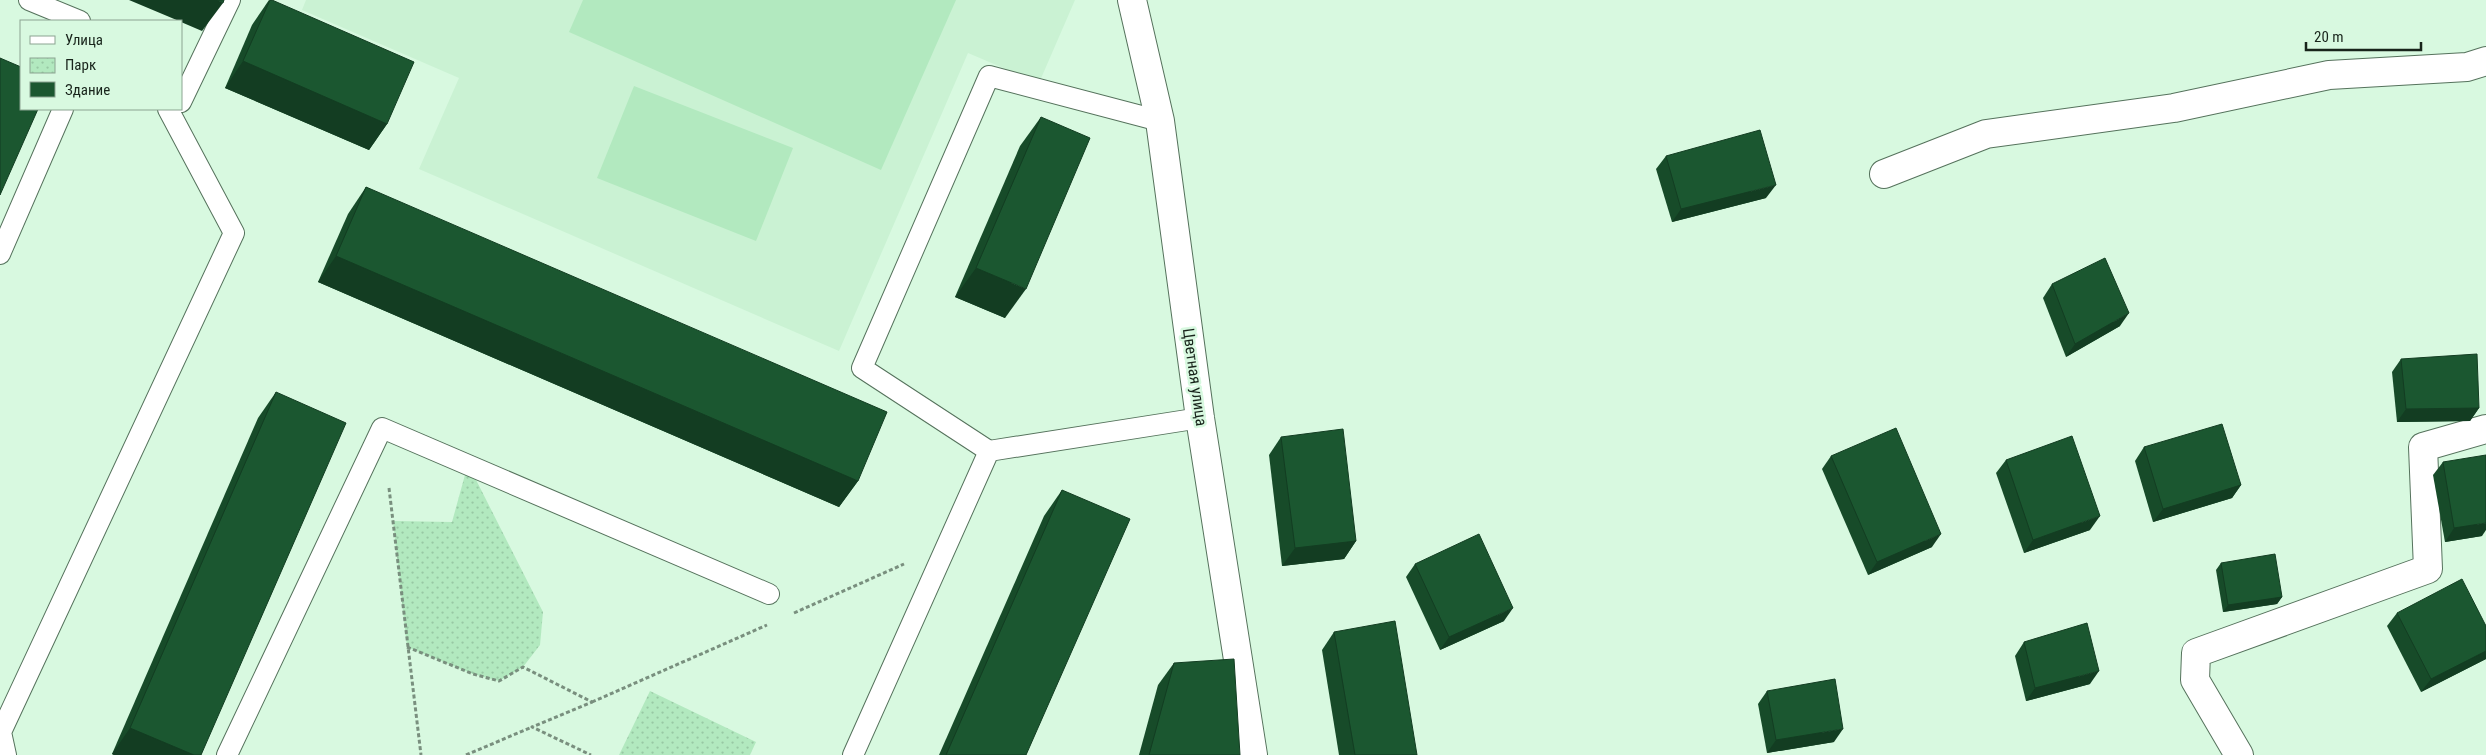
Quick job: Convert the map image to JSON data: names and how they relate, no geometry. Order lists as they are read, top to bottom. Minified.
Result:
{"streets":{"street":["Цветная улица"]},"legend":["Улица","Парк","Здание"],"scale_bar":"20 m"}
